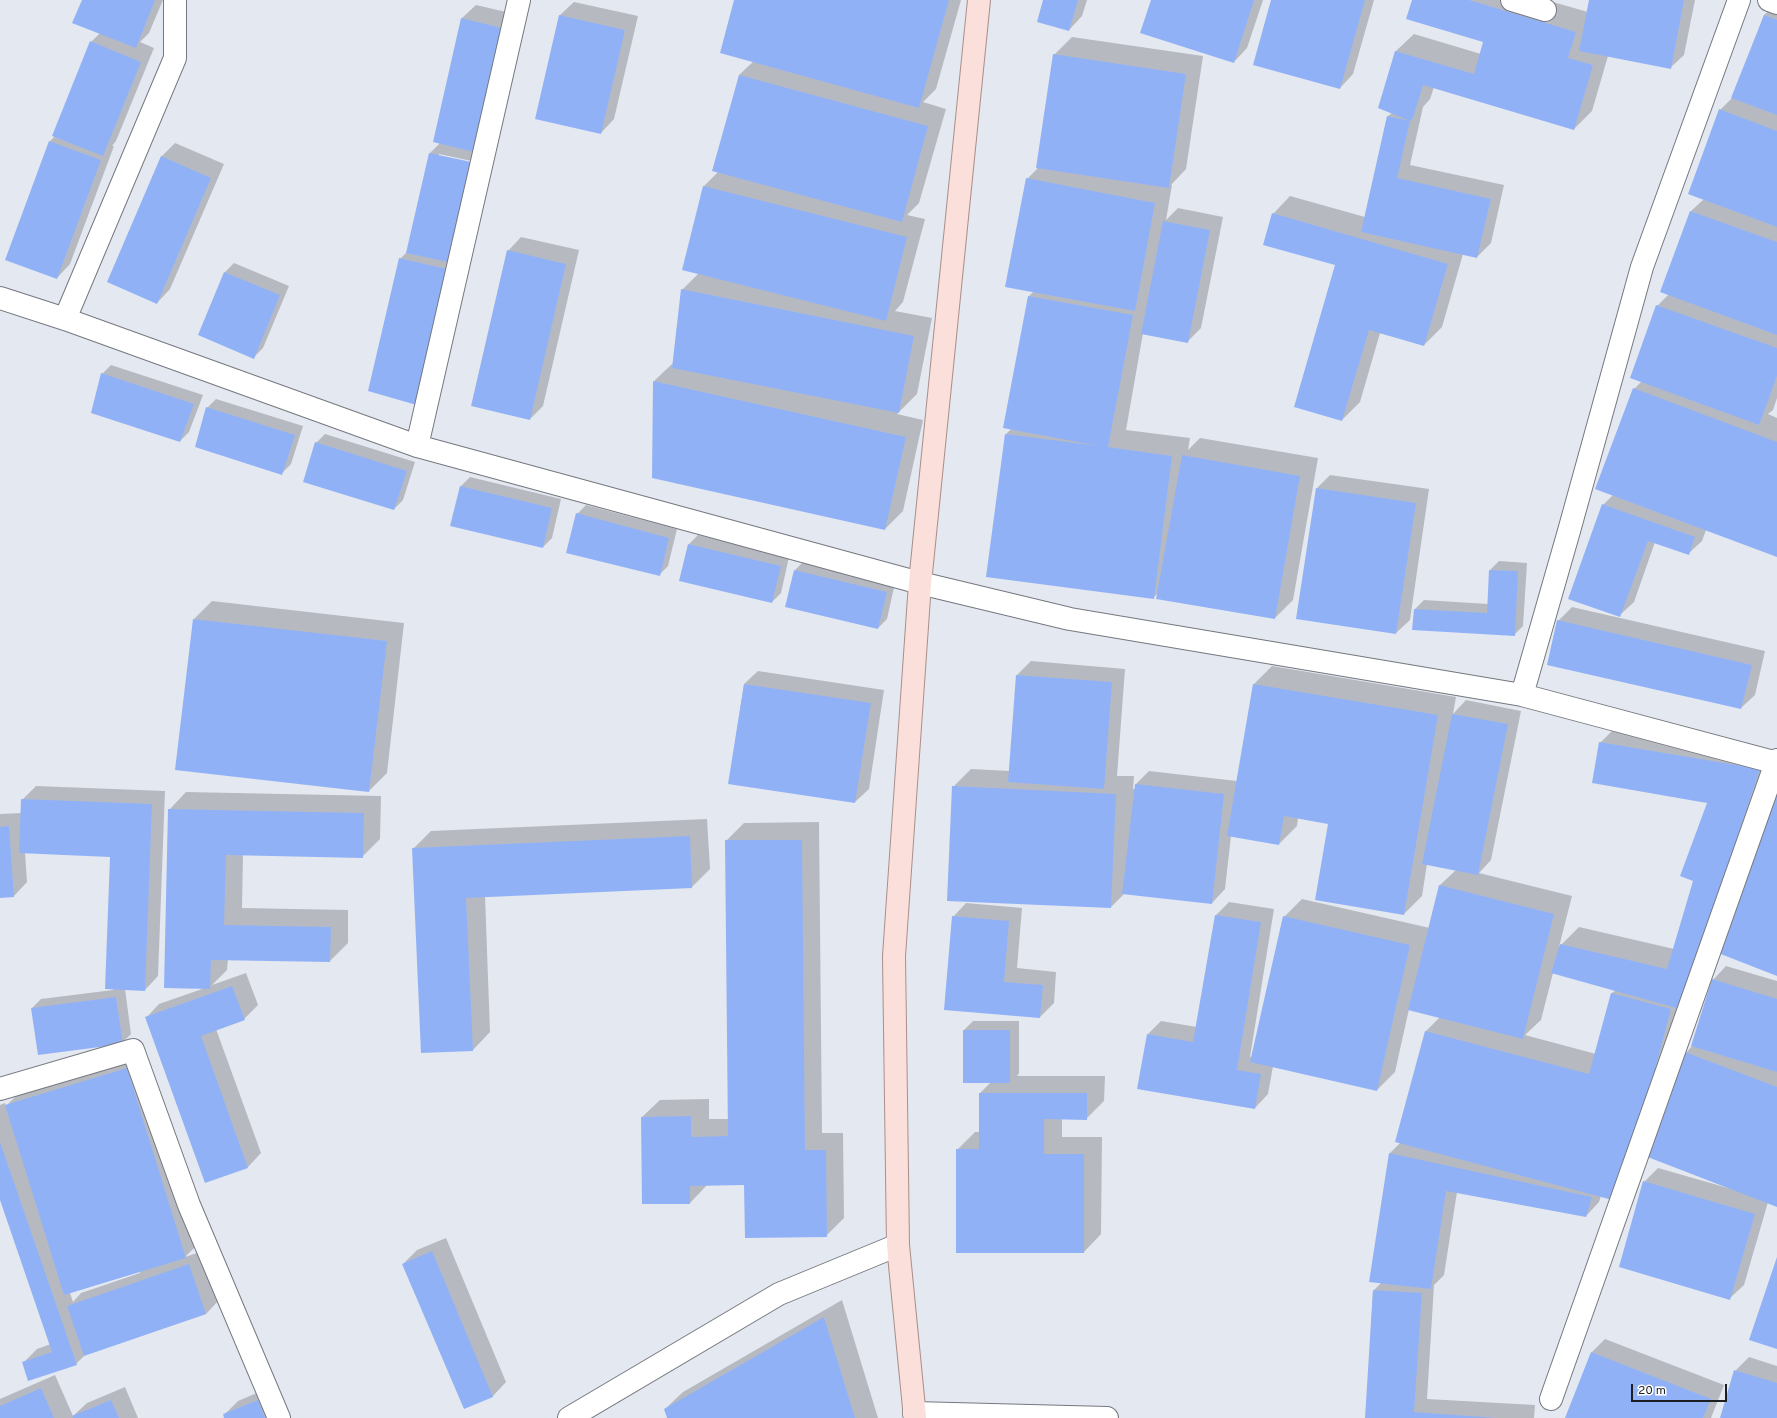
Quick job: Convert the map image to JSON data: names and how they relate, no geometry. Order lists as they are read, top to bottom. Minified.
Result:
{"scale_bar":"20 m"}
